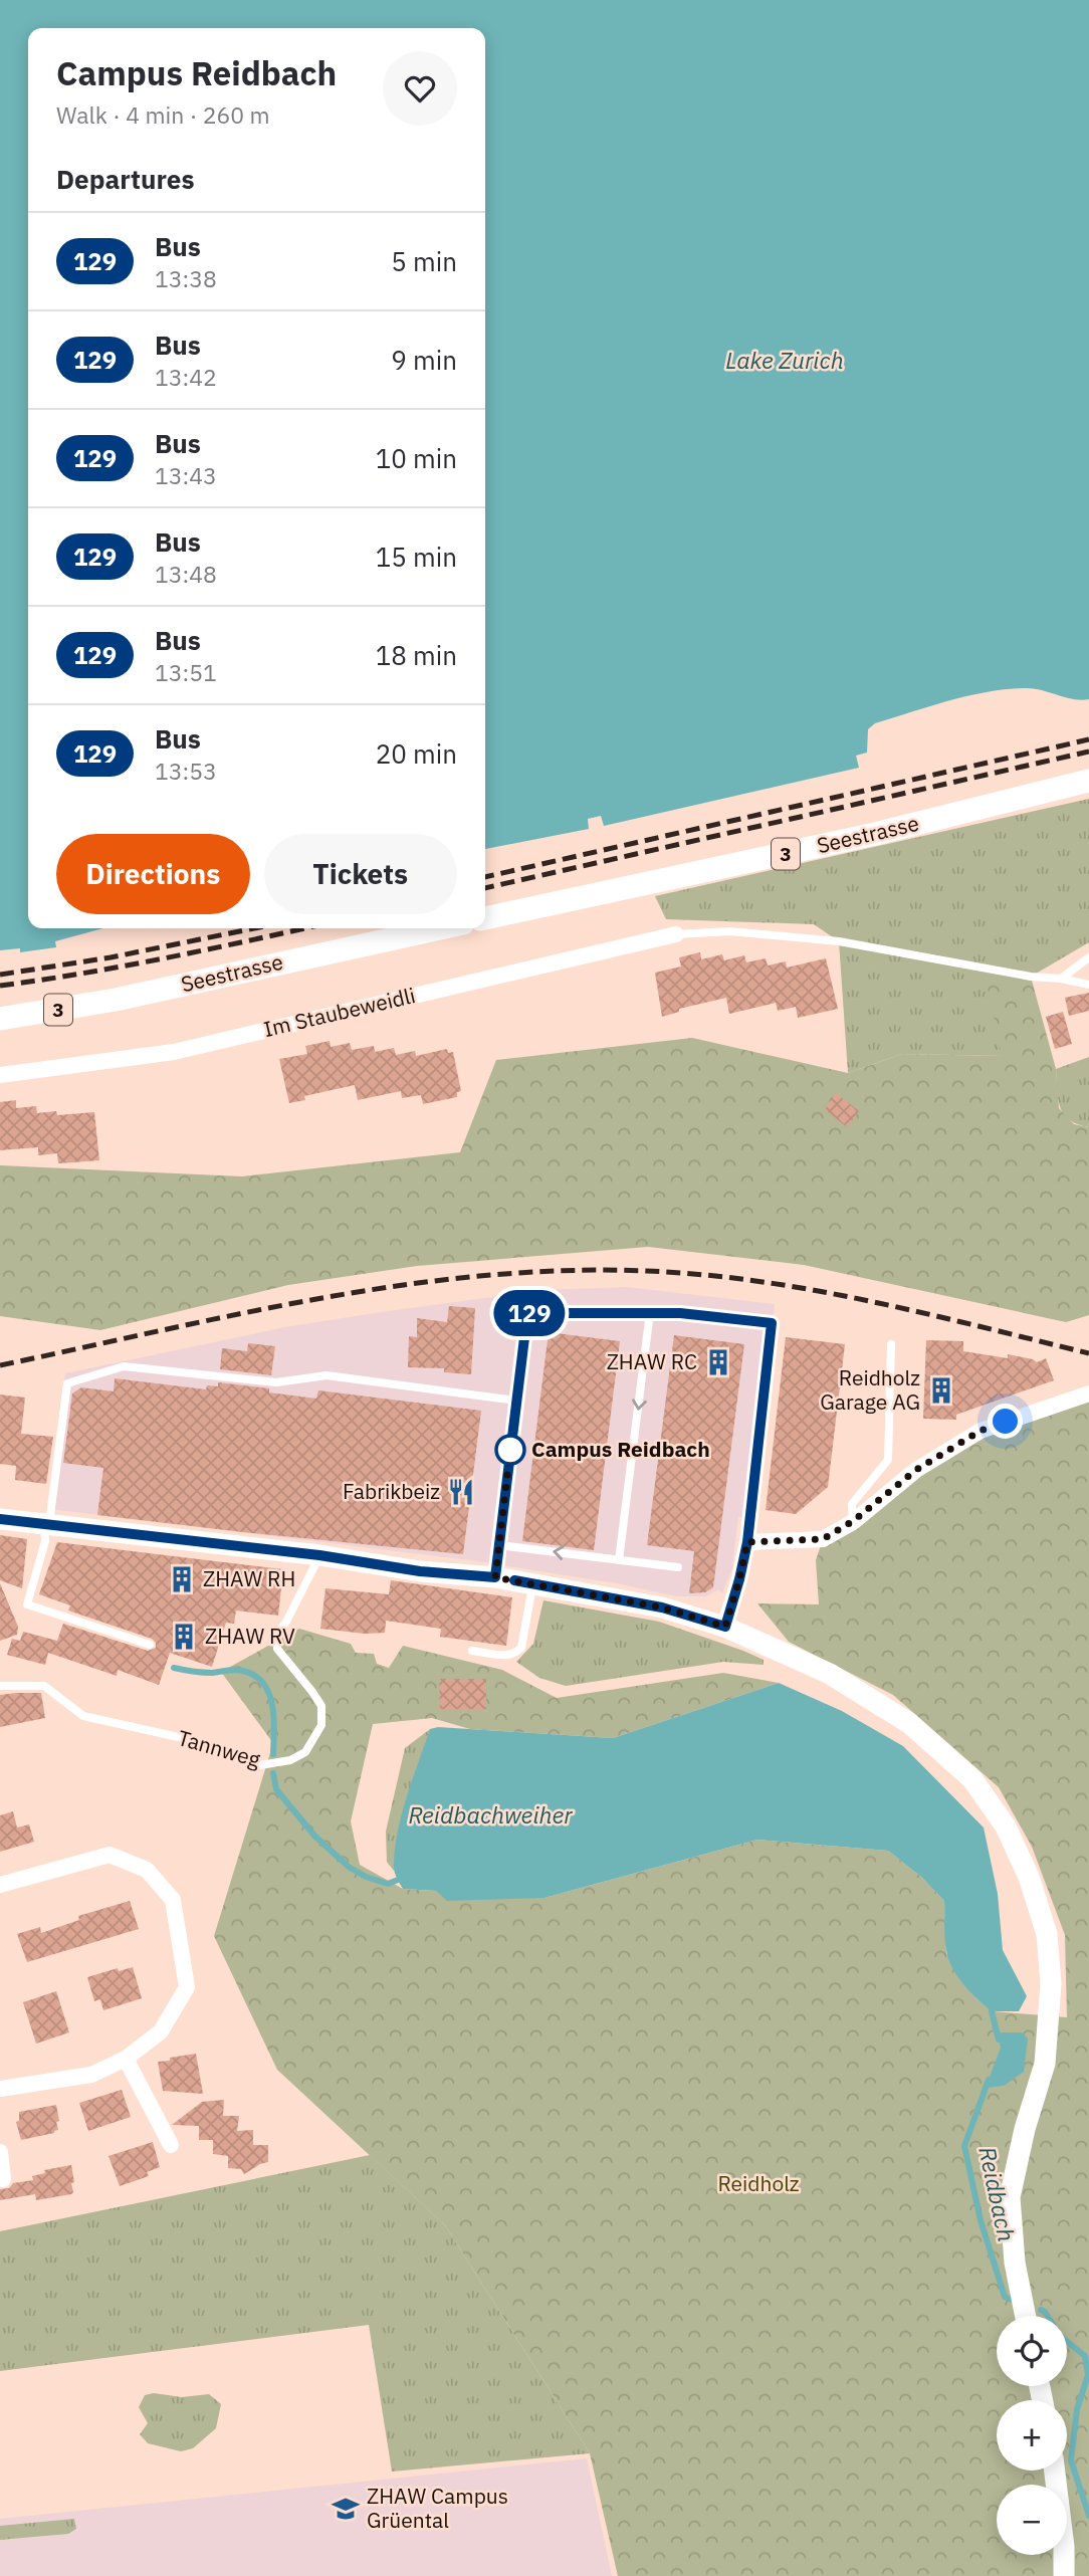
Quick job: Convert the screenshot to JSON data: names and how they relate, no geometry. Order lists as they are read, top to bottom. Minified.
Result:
{"streets":{"main road":["Seestrasse","3"],"street":["Im Staubeweidli"],"lane":["Tannweg"]},"water":["Lake Zurich","Reidbachweiher","Reidbach"],"parks":["Reidholz"],"places":{"building":["ZHAW RC","Reidholz Garage AG","ZHAW RH","ZHAW RV"],"other":["Campus Reidbach"],"restaurant":["Fabrikbeiz"],"school or university":["ZHAW Campus Grüental"]},"lines":["bus line 129"],"page":{"on_map":"129","heading":[["Campus Reidbach","Walk · 4 min · 260 m"],"Departures"],"list":[{"mark":"129","name":"Bus","note":"13:38","value":"5 min"},{"mark":"129","name":"Bus","note":"13:42","value":"9 min"},{"mark":"129","name":"Bus","note":"13:43","value":"10 min"},{"mark":"129","name":"Bus","note":"13:48","value":"15 min"},{"mark":"129","name":"Bus","note":"13:51","value":"18 min"},{"mark":"129","name":"Bus","note":"13:53","value":"20 min"}],"buttons":["Directions","Tickets"],"map_buttons":["+","−"]}}
